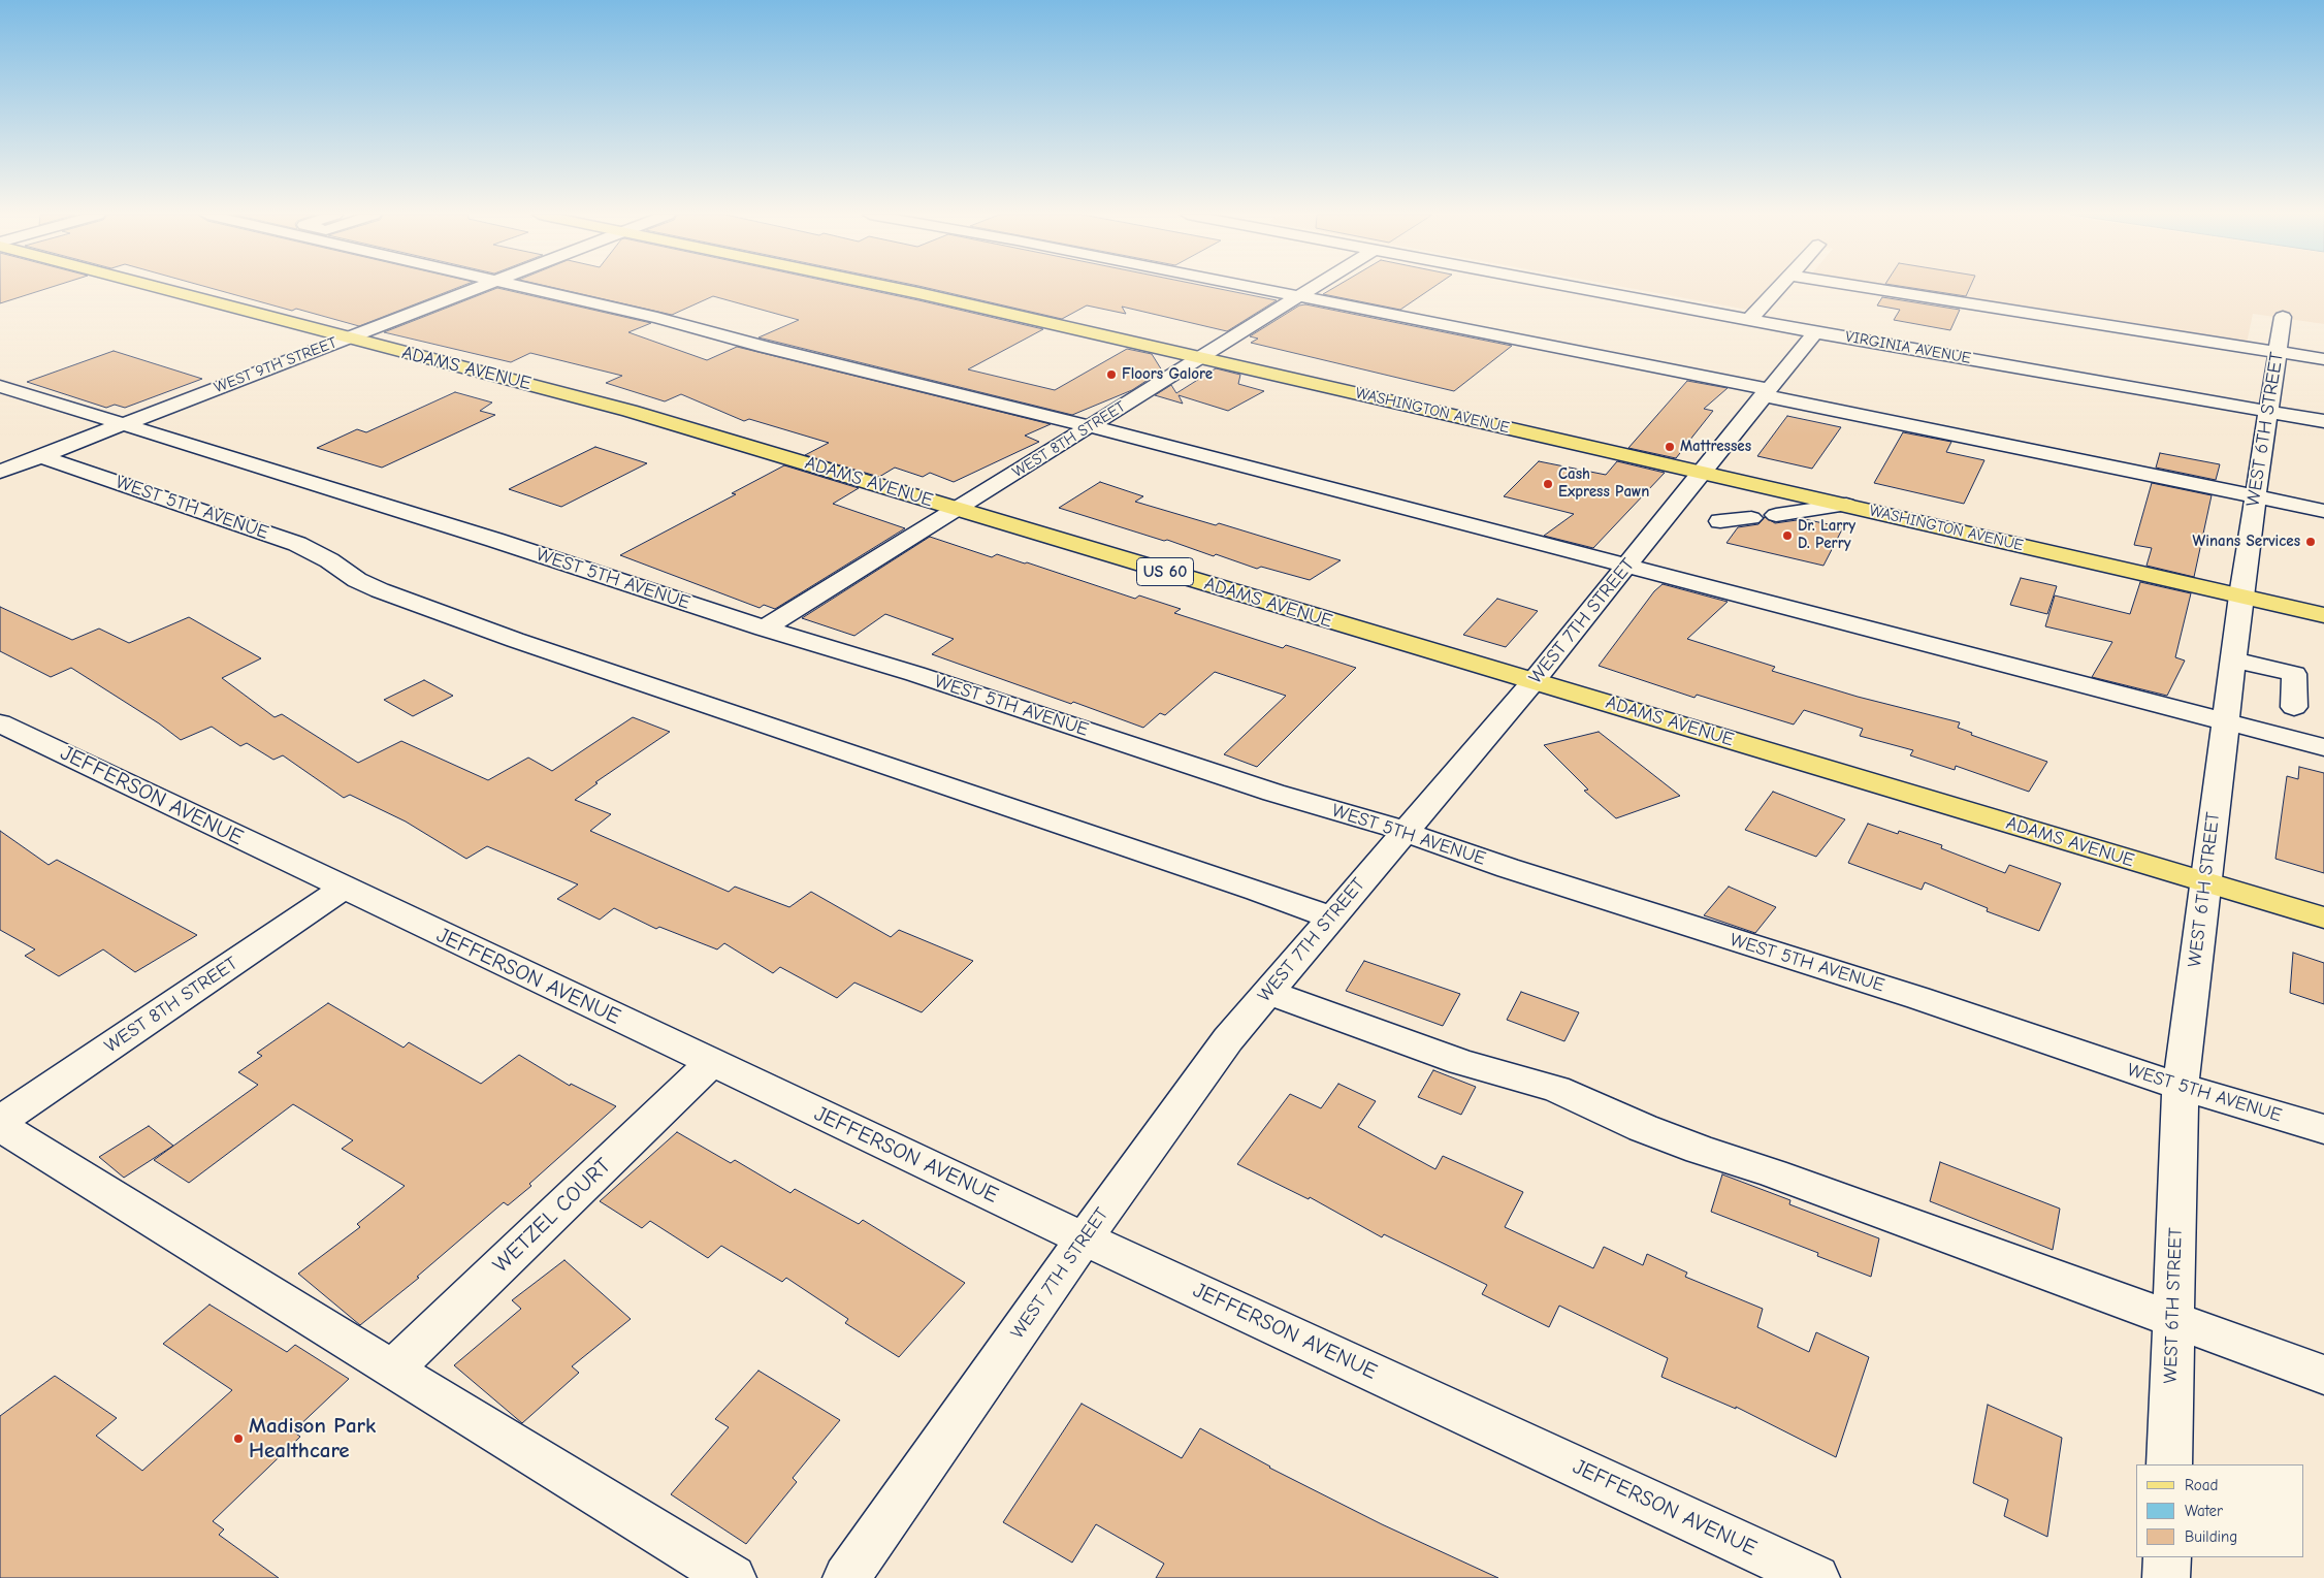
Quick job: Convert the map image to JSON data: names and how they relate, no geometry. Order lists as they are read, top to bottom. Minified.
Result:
{"streets":{"main road":["ADAMS AVENUE","WASHINGTON AVENUE","US 60"],"street":["VIRGINIA AVENUE","WEST 9TH STREET","WEST 6TH STREET","WEST 8TH STREET","WEST 5TH AVENUE","WEST 7TH STREET","JEFFERSON AVENUE","WETZEL COURT"]},"crossings":[["VIRGINIA AVENUE","WEST 6TH STREET"],["VIRGINIA AVENUE","WEST 7TH STREET"],["WEST 9TH STREET","ADAMS AVENUE"],["WEST 9TH STREET","WEST 5TH AVENUE"],["ADAMS AVENUE","WEST 6TH STREET"],["ADAMS AVENUE","WEST 8TH STREET"],["ADAMS AVENUE","WEST 7TH STREET"],["WASHINGTON AVENUE","WEST 6TH STREET"],["WASHINGTON AVENUE","WEST 8TH STREET"],["WASHINGTON AVENUE","WEST 7TH STREET"],["WEST 6TH STREET","WEST 5TH AVENUE"],["WEST 8TH STREET","WEST 5TH AVENUE"],["WEST 8TH STREET","JEFFERSON AVENUE"],["WEST 5TH AVENUE","WEST 7TH STREET"],["WEST 7TH STREET","JEFFERSON AVENUE"],["JEFFERSON AVENUE","WETZEL COURT"]],"places":["Floors Galore","Mattresses","Cash Express Pawn","Dr. Larry D. Perry","Winans Services","Madison Park Healthcare"],"legend":["Road","Water","Building"]}
